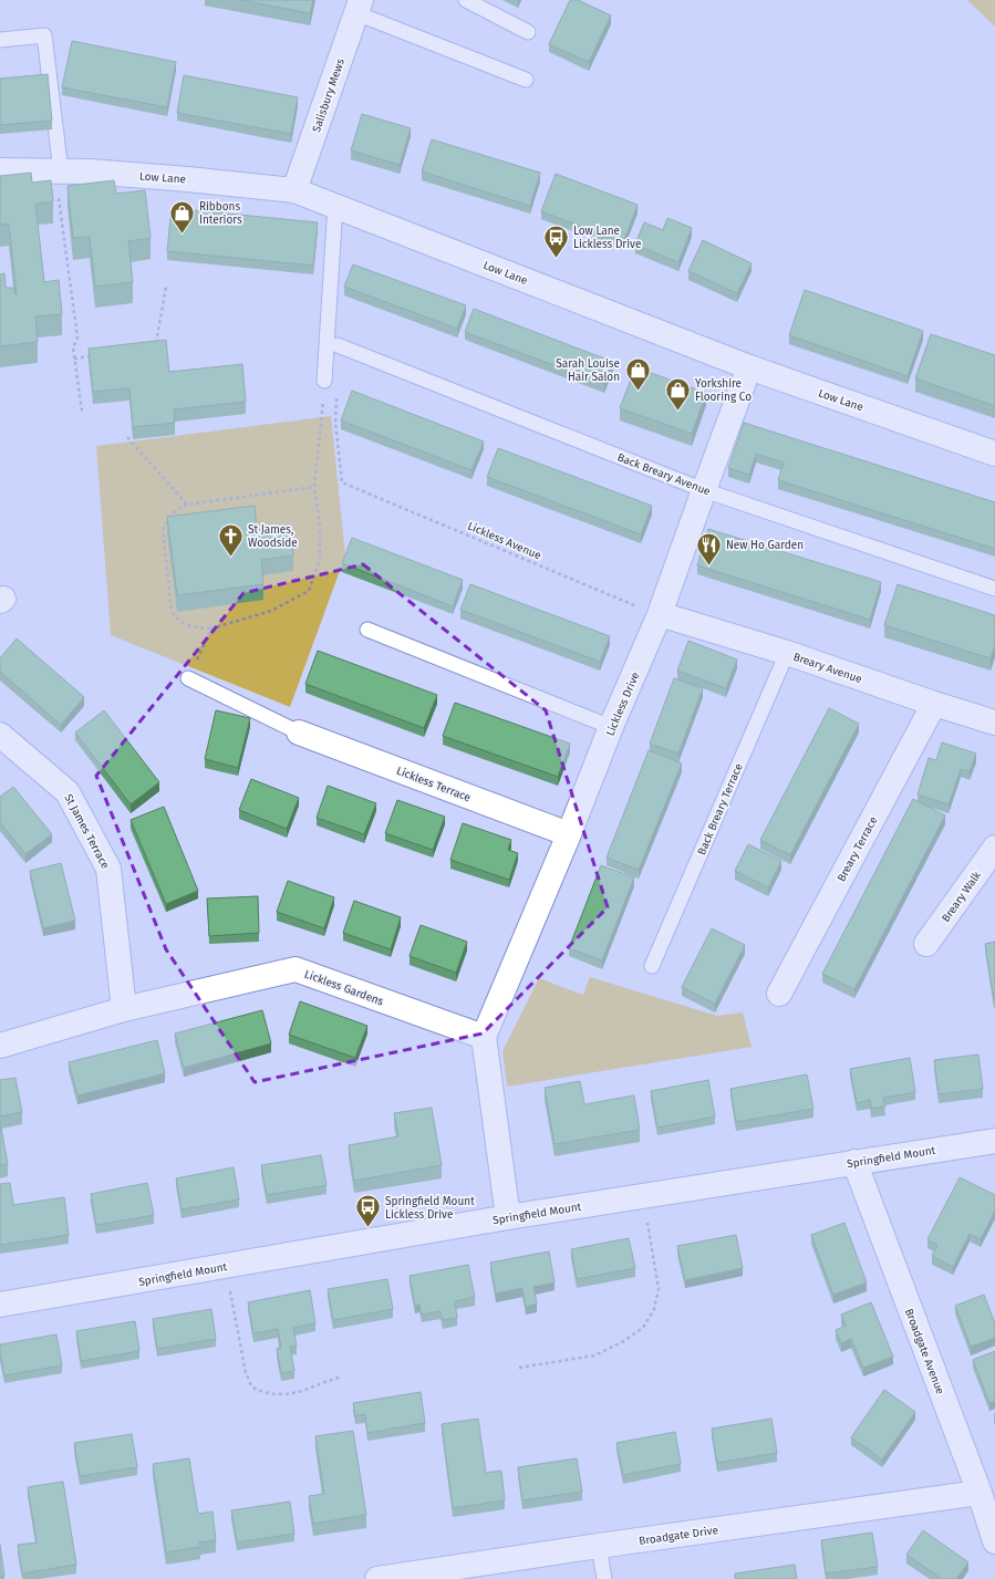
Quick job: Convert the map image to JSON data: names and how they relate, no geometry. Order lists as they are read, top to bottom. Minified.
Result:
{"streets":{"street":["Salisbury Mews","Low Lane","Breary Avenue","Lickless Drive","Lickless Terrace","St James Terrace","Breary Terrace","Breary Walk","Lickless Gardens","Springfield Mount","Broadgate Avenue","Broadgate Drive"],"lane":["Back Breary Avenue","Back Breary Terrace"],"path":["Lickless Avenue"]},"crossings":[["Salisbury Mews","Low Lane"],["Low Lane","Lickless Drive"],["Back Breary Avenue","Lickless Drive"],["Lickless Avenue","Breary Avenue"],["Lickless Avenue","Lickless Drive"],["Breary Avenue","Lickless Drive"],["Breary Avenue","Back Breary Terrace"],["Breary Avenue","Breary Terrace"],["Lickless Drive","Lickless Terrace"],["Lickless Drive","Lickless Gardens"],["St James Terrace","Lickless Gardens"],["Springfield Mount","Broadgate Avenue"],["Broadgate Avenue","Broadgate Drive"]],"places":{"shop":["Ribbons Interiors","Sarah Louise Hair Salon","Yorkshire Flooring Co"],"bus stop":["Low Lane Lickless Drive","Springfield Mount Lickless Drive"],"church":["St James, Woodside"],"restaurant":["New Ho Garden"]}}
